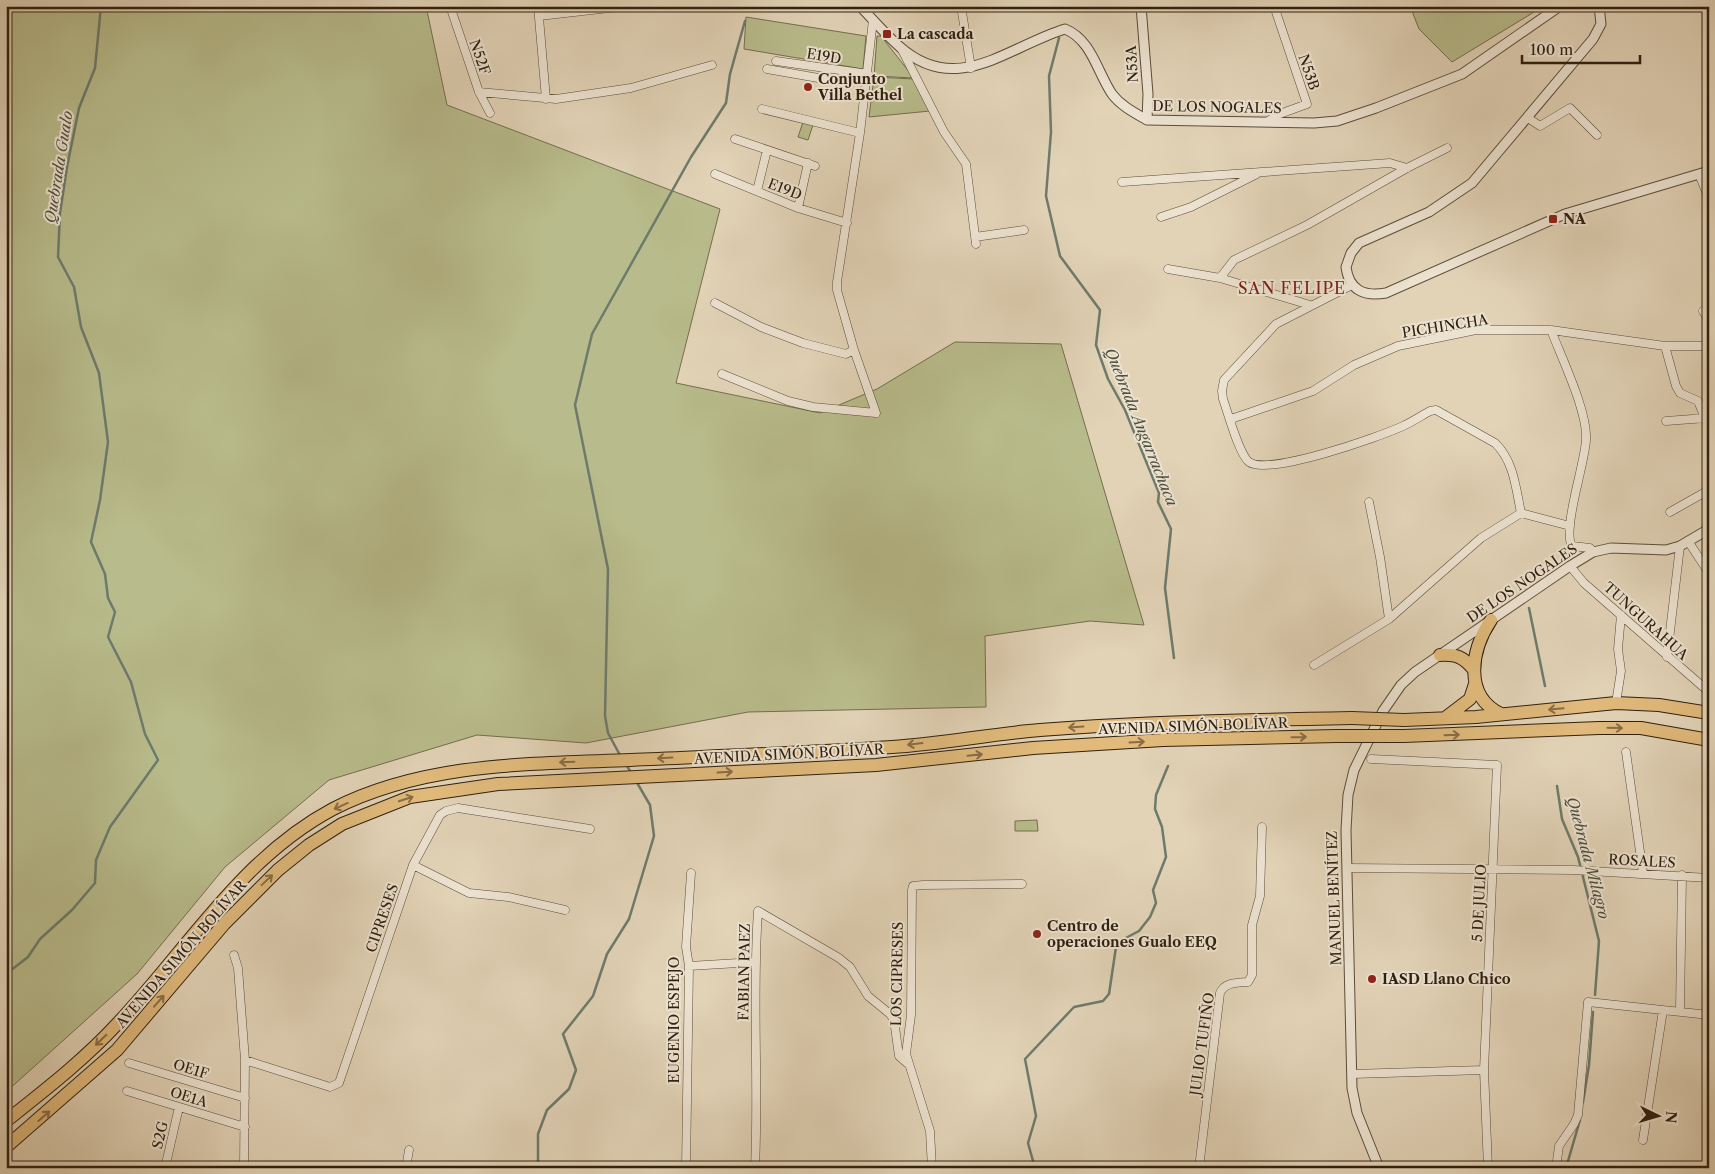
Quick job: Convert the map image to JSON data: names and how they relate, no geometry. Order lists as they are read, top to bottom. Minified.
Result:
{"streets":{"highway":["AVENIDA SIMÓN BOLÍVAR"],"street":["E19D","N52F","N53A","N53B","DE LOS NOGALES","PICHINCHA","TUNGURAHUA","ROSALES","MANUEL BENÍTEZ","5 DE JULIO","CIPRESES","FABIAN PAEZ","LOS CIPRESES","EUGENIO ESPEJO","JULIO TUFIÑO","OE1F","OE1A","S2G"]},"crossings":[["N53A","DE LOS NOGALES"],["N53B","DE LOS NOGALES"],["DE LOS NOGALES","TUNGURAHUA"],["DE LOS NOGALES","AVENIDA SIMÓN BOLÍVAR"],["DE LOS NOGALES","MANUEL BENÍTEZ"],["TUNGURAHUA","AVENIDA SIMÓN BOLÍVAR"],["ROSALES","MANUEL BENÍTEZ"],["ROSALES","5 DE JULIO"],["FABIAN PAEZ","LOS CIPRESES"],["OE1A","S2G"]],"districts":["SAN FELIPE"],"water":["Quebrada Gualo","Quebrada Angarrachaca","Quebrada Milagro"],"places":{"transit":["La cascada","NA"],"other":["Conjunto Villa Bethel","Centro de operaciones Gualo EEQ","IASD Llano Chico"]},"scale_bar":"100 m","north":"right"}
